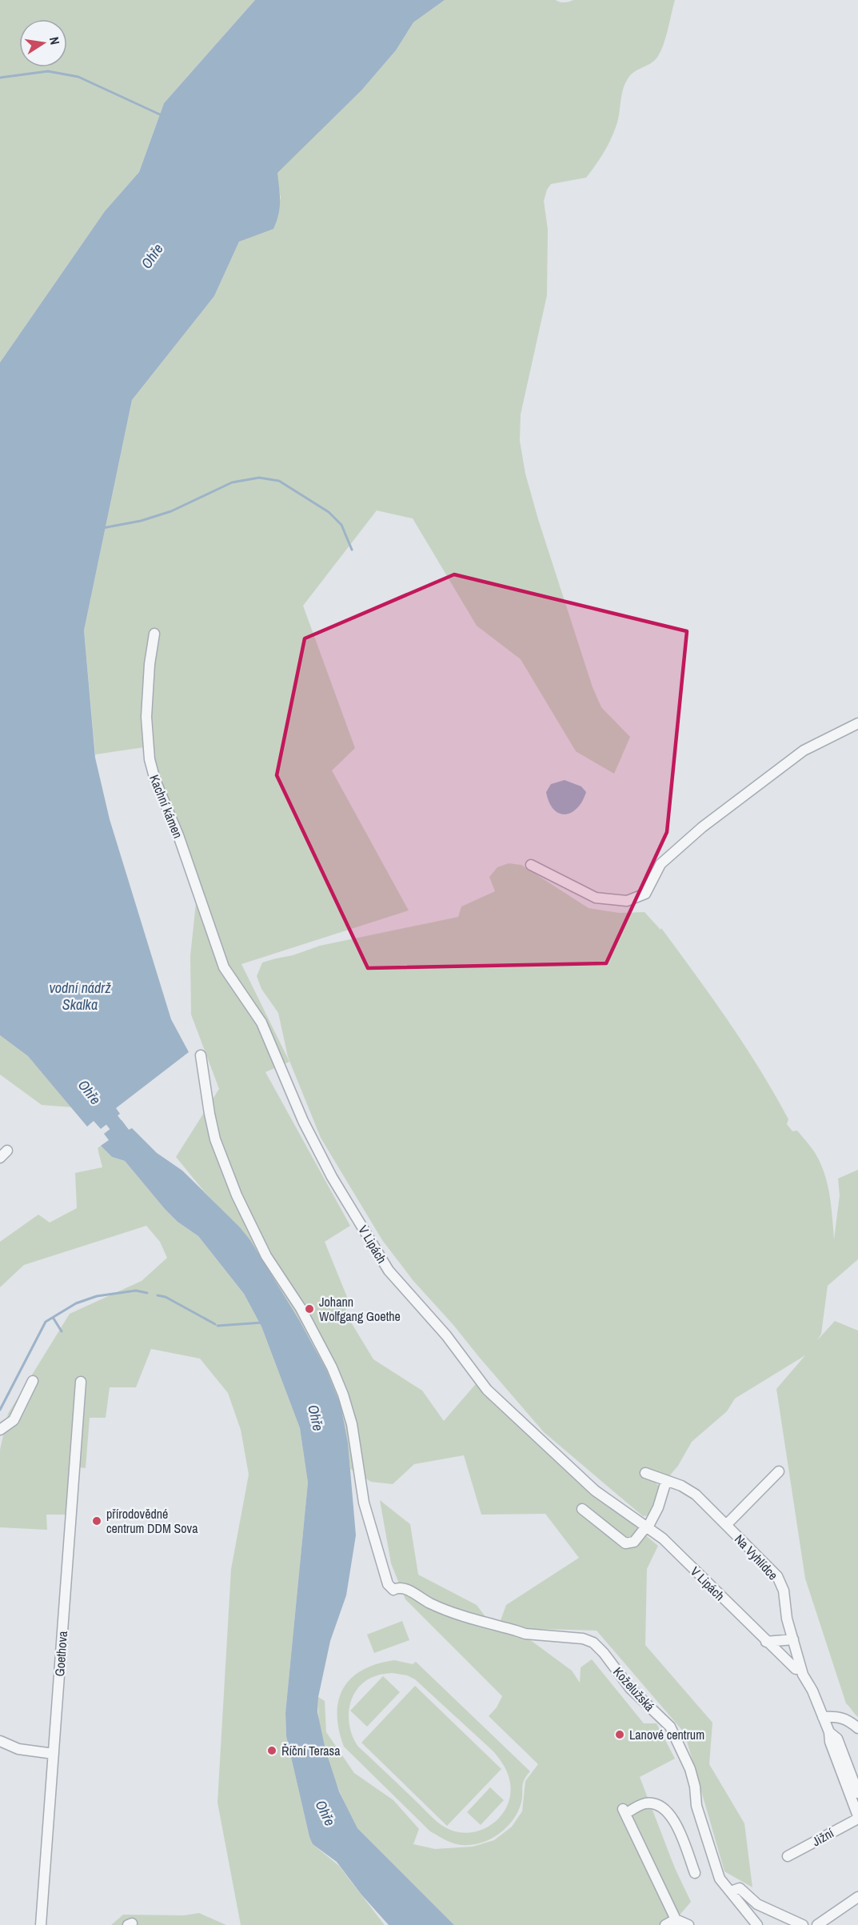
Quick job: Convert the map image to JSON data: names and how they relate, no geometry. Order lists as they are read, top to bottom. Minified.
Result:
{"streets":{"street":["Kachní kámen","V Lipách","Na Vyhlídce","Goethova","Koželužská","Jižní"]},"crossings":[["Kachní kámen","V Lipách"],["Na Vyhlídce","Jižní"]],"water":["Ohře","vodní nádrž Skalka"],"places":["Johann Wolfgang Goethe","přírodovědné centrum DDM Sova","Lanové centrum","Říční Terasa"],"north":"right"}
